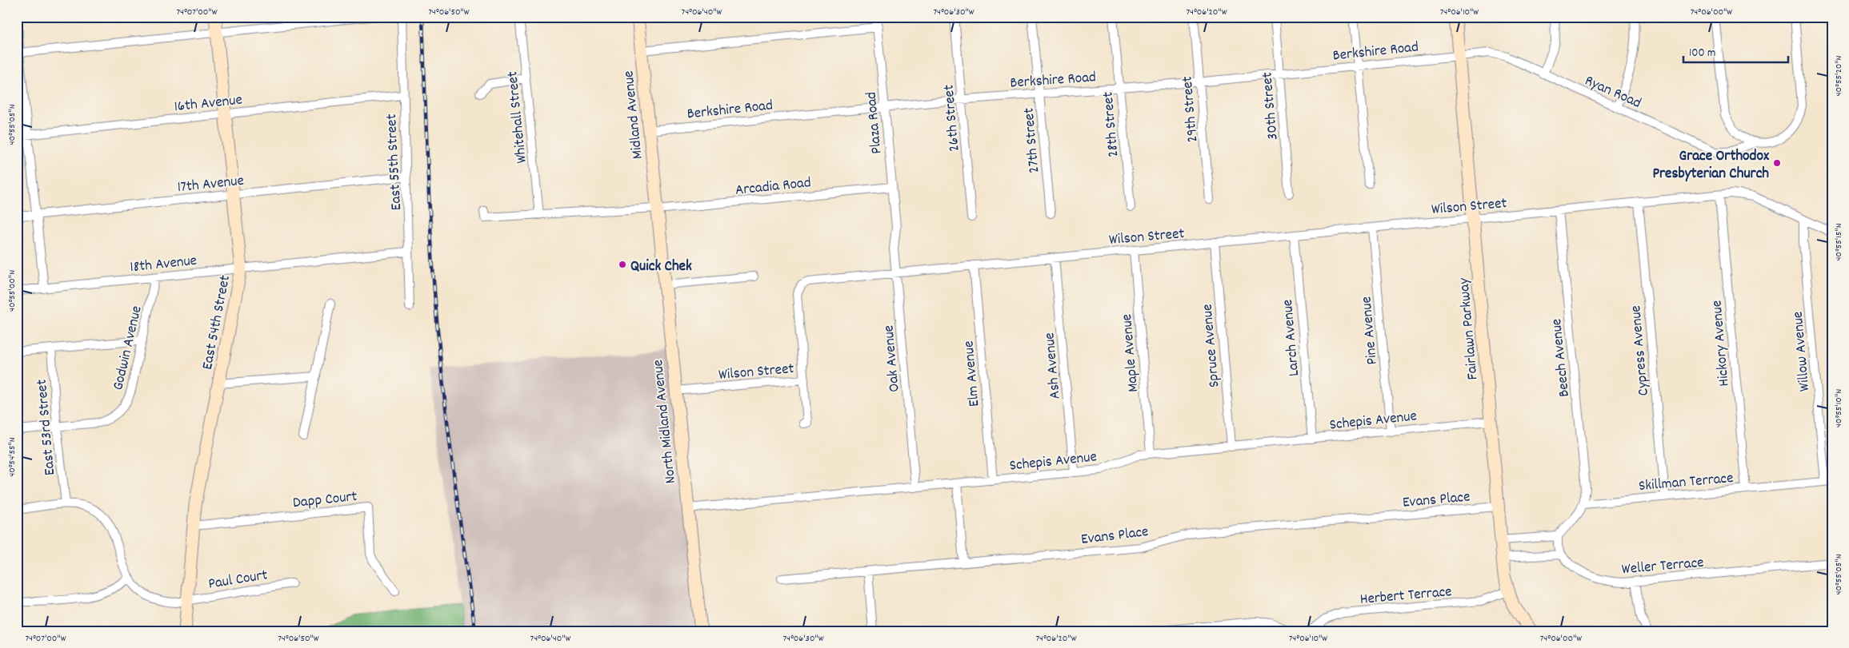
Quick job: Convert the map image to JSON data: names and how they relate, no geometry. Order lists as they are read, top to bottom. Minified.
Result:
{"streets":{"street":["Berkshire Road","Ryan Road","16th Avenue","30th Street","29th Street","Midland Avenue","Whitehall Street","26th Street","Plaza Road","28th Street","27th Street","East 55th Street","17th Avenue","Arcadia Road","Wilson Street","18th Avenue","East 54th Street","Fairlawn Parkway","Pine Avenue","Larch Avenue","Hickory Avenue","Spruce Avenue","Godwin Avenue","Cypress Avenue","Willow Avenue","Maple Avenue","Beech Avenue","Oak Avenue","Ash Avenue","Elm Avenue","Schepis Avenue","North Midland Avenue","East 53rd Street","Skillman Terrace","Dapp Court","Evans Place","Weller Terrace","Paul Court","Herbert Terrace"]},"crossings":[["Berkshire Road","Ryan Road"],["Berkshire Road","30th Street"],["Berkshire Road","29th Street"],["Berkshire Road","Midland Avenue"],["Berkshire Road","26th Street"],["Berkshire Road","Plaza Road"],["Berkshire Road","28th Street"],["Berkshire Road","27th Street"],["Berkshire Road","Fairlawn Parkway"],["Ryan Road","Fairlawn Parkway"],["16th Avenue","East 55th Street"],["16th Avenue","East 54th Street"],["Midland Avenue","Arcadia Road"],["Midland Avenue","North Midland Avenue"],["Whitehall Street","Arcadia Road"],["Plaza Road","Arcadia Road"],["Plaza Road","Oak Avenue"],["East 55th Street","17th Avenue"],["East 55th Street","18th Avenue"],["17th Avenue","East 54th Street"],["Arcadia Road","North Midland Avenue"],["Wilson Street","Fairlawn Parkway"],["Wilson Street","Pine Avenue"],["Wilson Street","Larch Avenue"],["Wilson Street","Hickory Avenue"],["Wilson Street","Spruce Avenue"],["Wilson Street","Cypress Avenue"],["Wilson Street","Willow Avenue"],["Wilson Street","Maple Avenue"],["Wilson Street","Beech Avenue"],["Wilson Street","Oak Avenue"],["Wilson Street","Ash Avenue"],["Wilson Street","Elm Avenue"],["Wilson Street","North Midland Avenue"],["18th Avenue","East 54th Street"],["18th Avenue","Godwin Avenue"],["East 54th Street","Dapp Court"],["East 54th Street","Paul Court"],["Fairlawn Parkway","Schepis Avenue"],["Fairlawn Parkway","Evans Place"],["Fairlawn Parkway","Herbert Terrace"],["Pine Avenue","Schepis Avenue"],["Larch Avenue","Schepis Avenue"],["Hickory Avenue","Skillman Terrace"],["Spruce Avenue","Schepis Avenue"],["Godwin Avenue","East 53rd Street"],["Cypress Avenue","Skillman Terrace"],["Willow Avenue","Skillman Terrace"],["Maple Avenue","Schepis Avenue"],["Beech Avenue","Skillman Terrace"],["Oak Avenue","Schepis Avenue"],["Ash Avenue","Schepis Avenue"],["Elm Avenue","Schepis Avenue"],["Schepis Avenue","North Midland Avenue"]],"places":["Grace Orthodox Presbyterian Church","Quick Chek"],"scale_bar":"100 m","coordinates":["74°07'00\"W","74°06'50\"W","74°06'40\"W","74°06'30\"W","74°06'20\"W","74°06'10\"W","74°06'00\"W","40°55'20\"N","40°55'05\"N","40°55'15\"N","40°55'00\"N","40°55'10\"N","40°54'55\"N"]}
